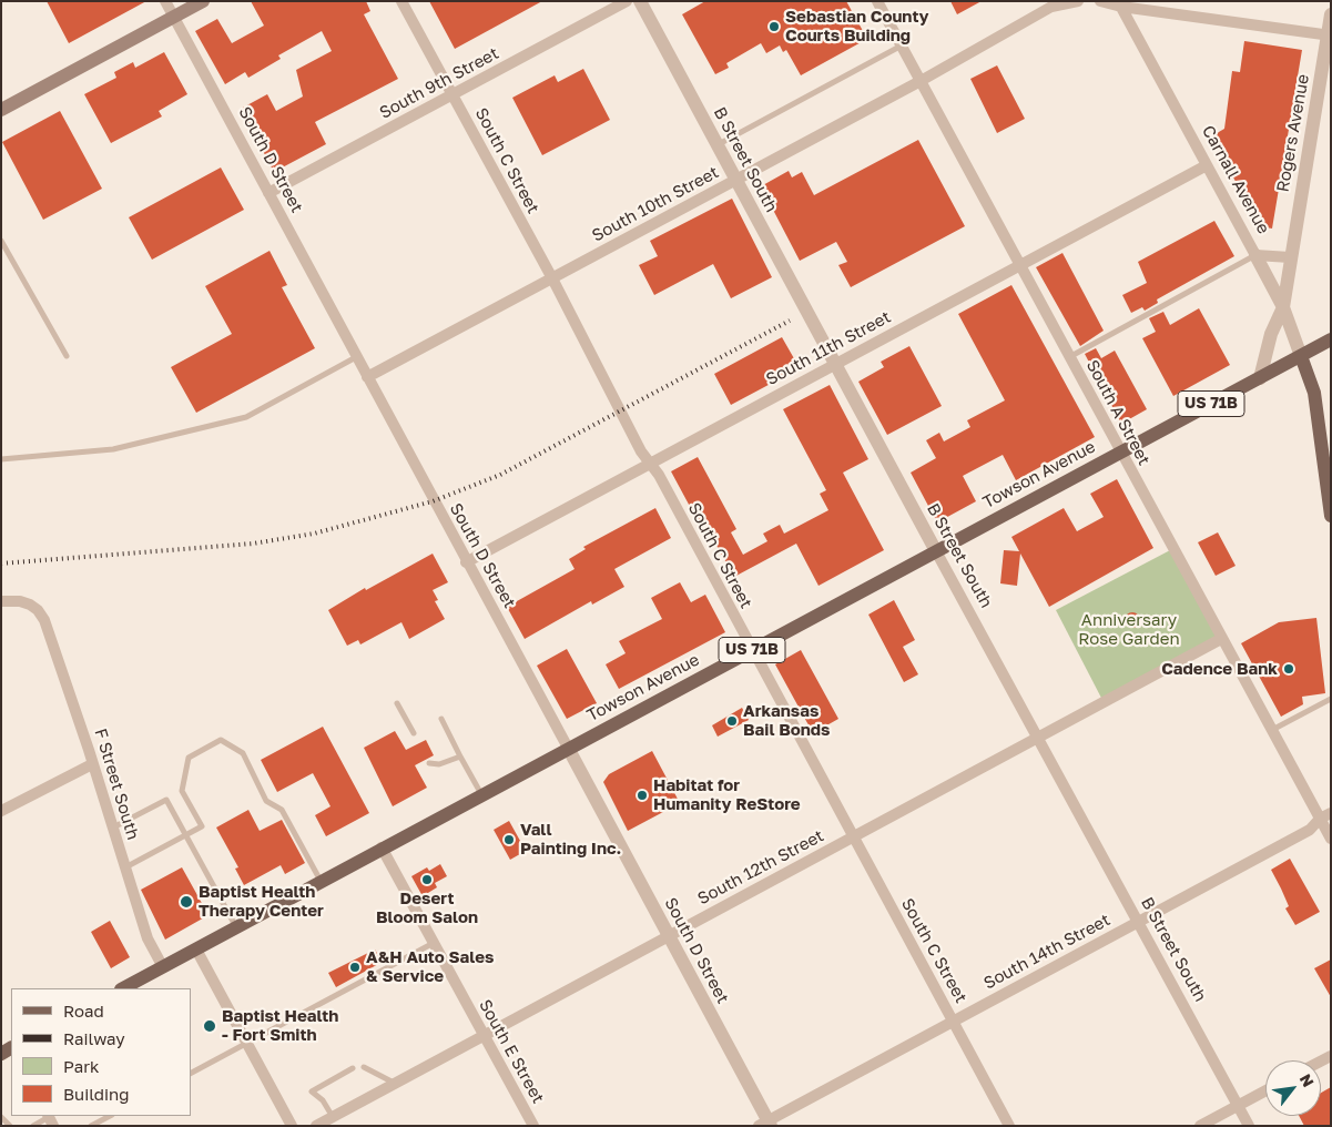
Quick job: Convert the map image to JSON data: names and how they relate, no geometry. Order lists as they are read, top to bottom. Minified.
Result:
{"streets":{"main road":["US 71B","Towson Avenue"],"street":["South 9th Street","Rogers Avenue","South D Street","B Street South","South C Street","Carnall Avenue","South 10th Street","South 11th Street","South A Street","F Street South","South 12th Street","South 14th Street","South E Street"]},"crossings":[["South 9th Street","South D Street"],["South 9th Street","South C Street"],["Rogers Avenue","Carnall Avenue"],["South D Street","South 10th Street"],["South D Street","South 11th Street"],["South D Street","Towson Avenue"],["South D Street","South 12th Street"],["South D Street","South 14th Street"],["B Street South","South 10th Street"],["B Street South","South 11th Street"],["B Street South","Towson Avenue"],["B Street South","South 12th Street"],["B Street South","South 14th Street"],["South C Street","South 10th Street"],["South C Street","South 11th Street"],["South C Street","Towson Avenue"],["South C Street","South 12th Street"],["South C Street","South 14th Street"],["Carnall Avenue","South 11th Street"],["South 10th Street","South A Street"],["South 11th Street","South A Street"],["South A Street","Towson Avenue"],["South A Street","South 12th Street"],["South A Street","South 14th Street"],["Towson Avenue","F Street South"],["Towson Avenue","South E Street"],["South 12th Street","South E Street"]],"parks":["Anniversary Rose Garden"],"places":["Sebastian County Courts Building","Cadence Bank","Arkansas Bail Bonds","Habitat for Humanity ReStore","Vall Painting Inc.","Desert Bloom Salon","Baptist Health Therapy Center","A&H Auto Sales & Service","Baptist Health - Fort Smith"],"legend":["Road","Railway","Park","Building"],"north":"top right"}
